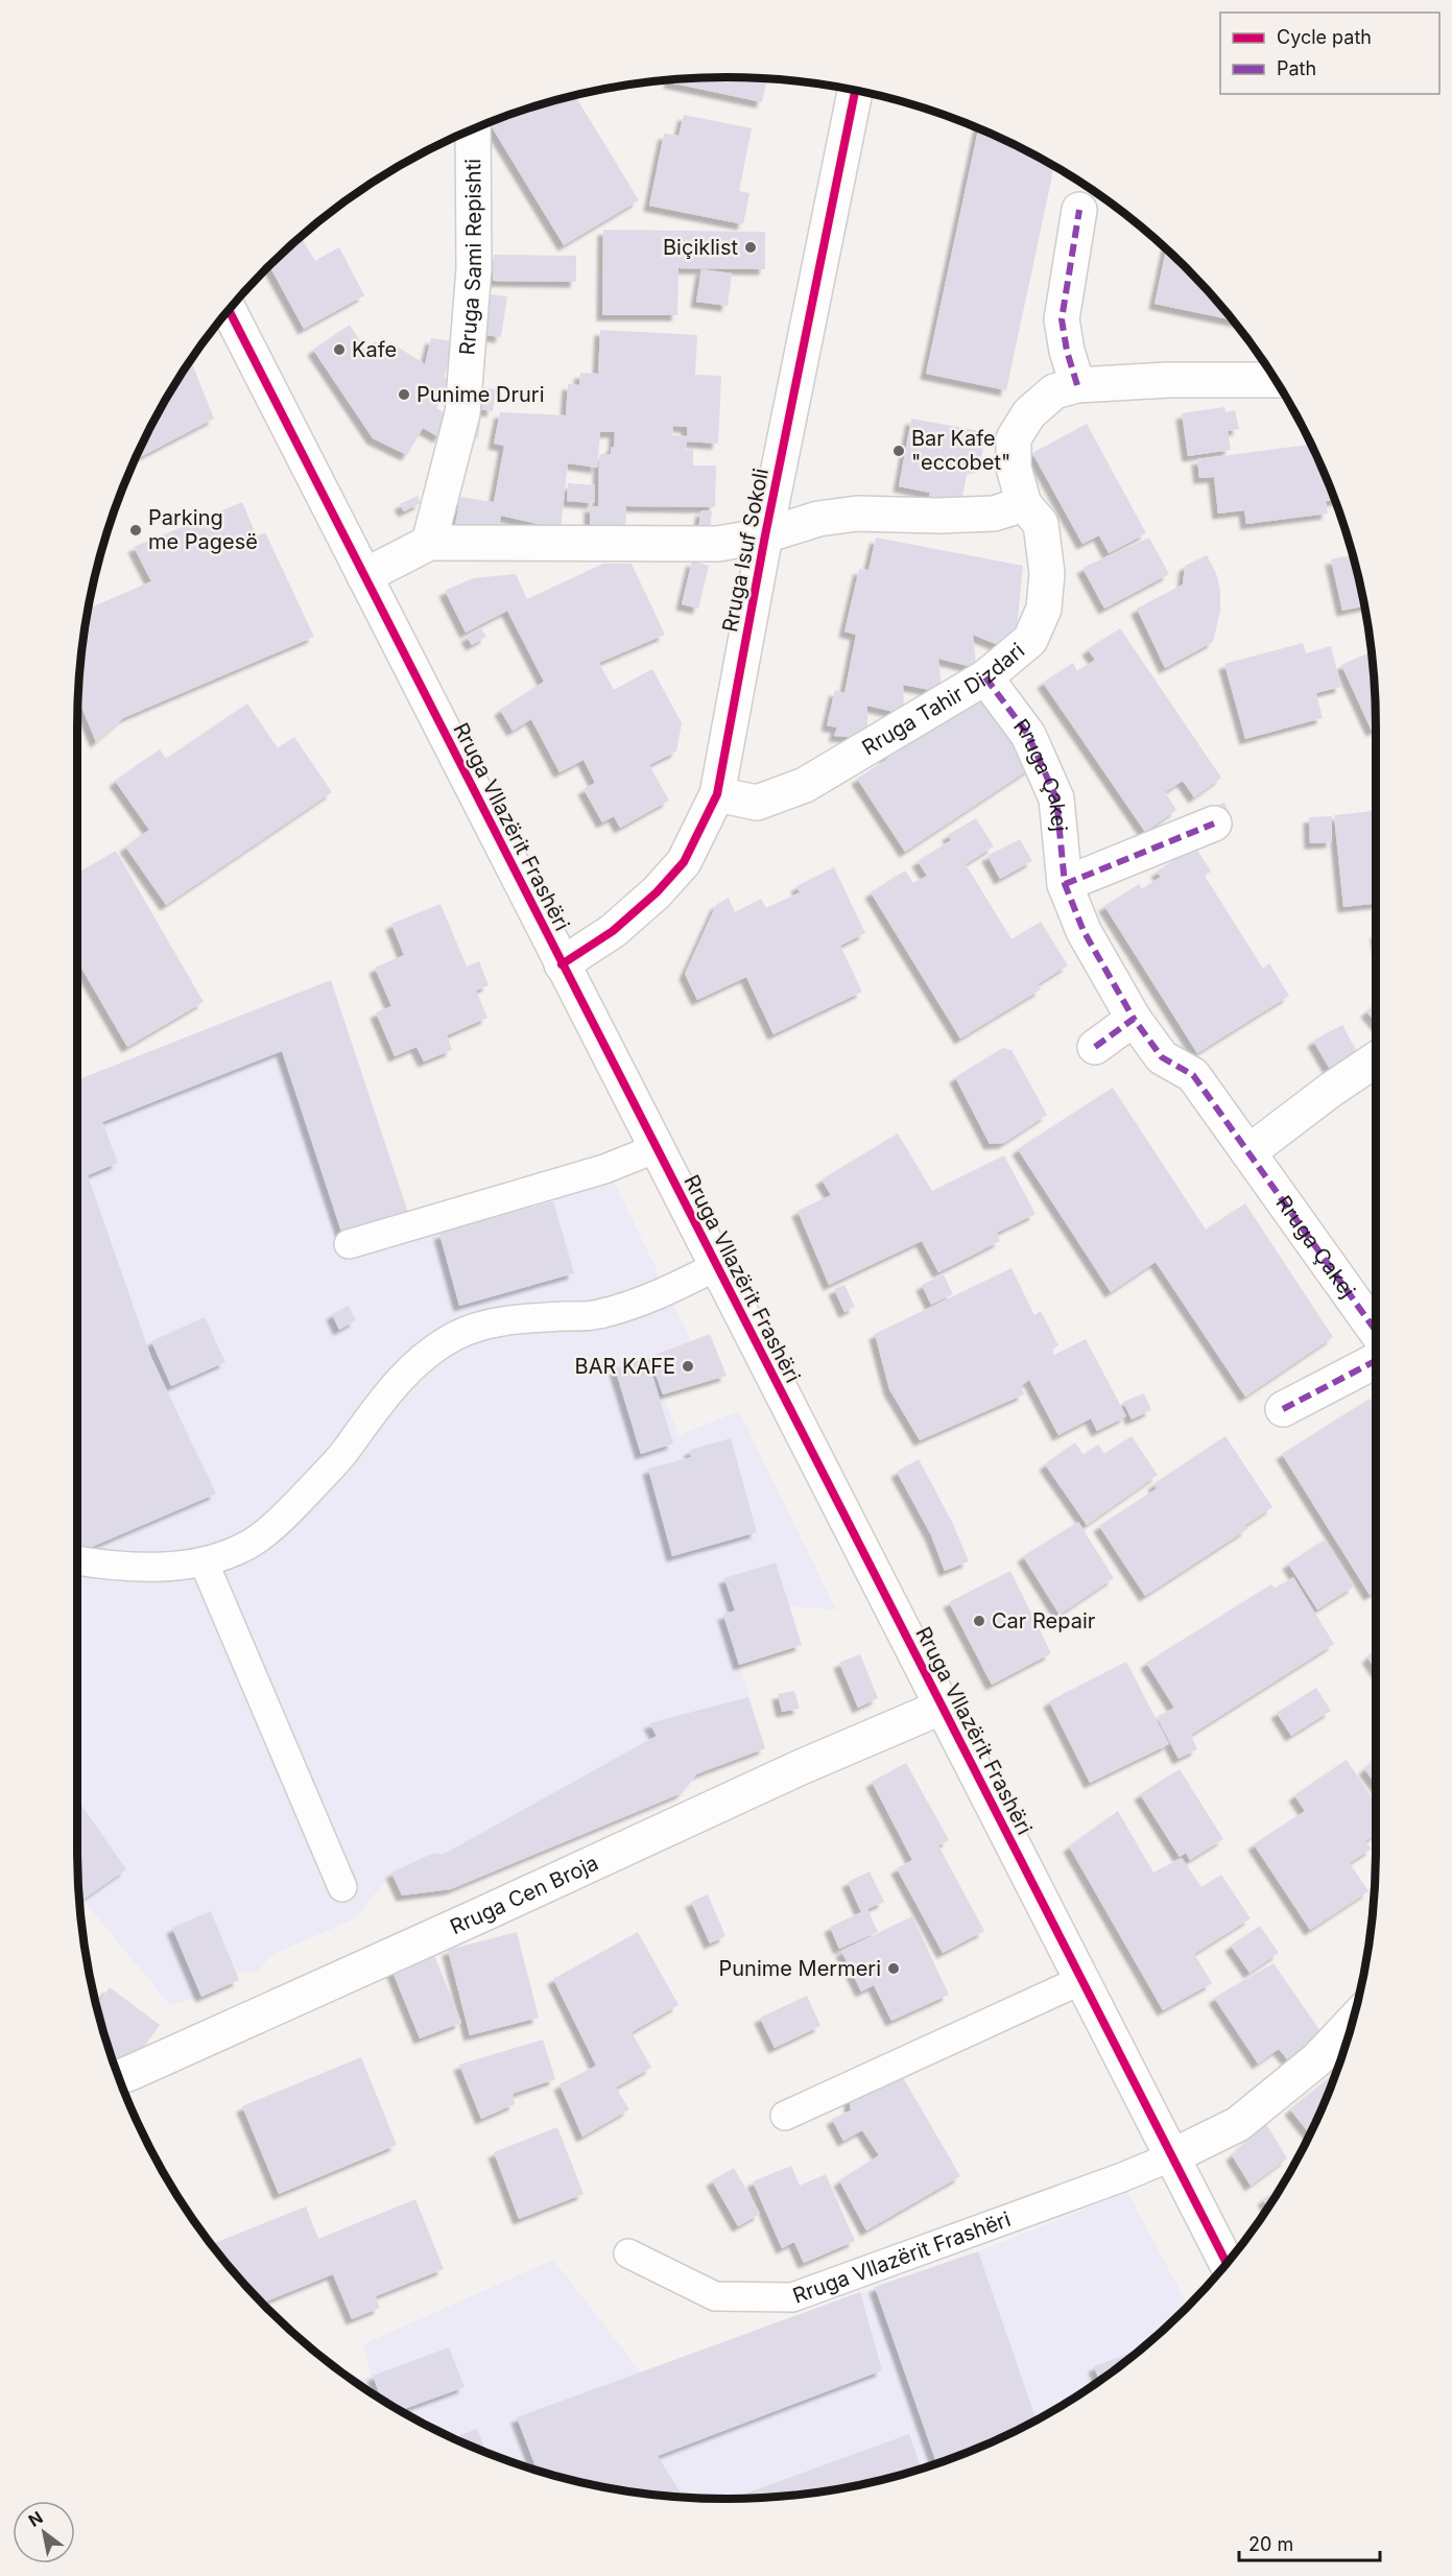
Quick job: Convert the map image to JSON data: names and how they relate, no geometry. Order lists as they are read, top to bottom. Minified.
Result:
{"streets":{"street":["Rruga Sami Repishti","Rruga Isuf Sokoli","Rruga Tahir Dizdari","Rruga Çakej","Rruga Vllazërit Frashëri","Rruga Cen Broja"]},"crossings":[["Rruga Sami Repishti","Rruga Isuf Sokoli"],["Rruga Isuf Sokoli","Rruga Tahir Dizdari"],["Rruga Isuf Sokoli","Rruga Vllazërit Frashëri"],["Rruga Tahir Dizdari","Rruga Çakej"],["Rruga Vllazërit Frashëri","Rruga Cen Broja"]],"places":["Biçiklist","Kafe","Punime Druri","Bar Kafe \"eccobet\"","Parking me Pagesë","BAR KAFE","Car Repair","Punime Mermeri"],"legend":["Cycle path","Path"],"scale_bar":"20 m","north":"top left"}
